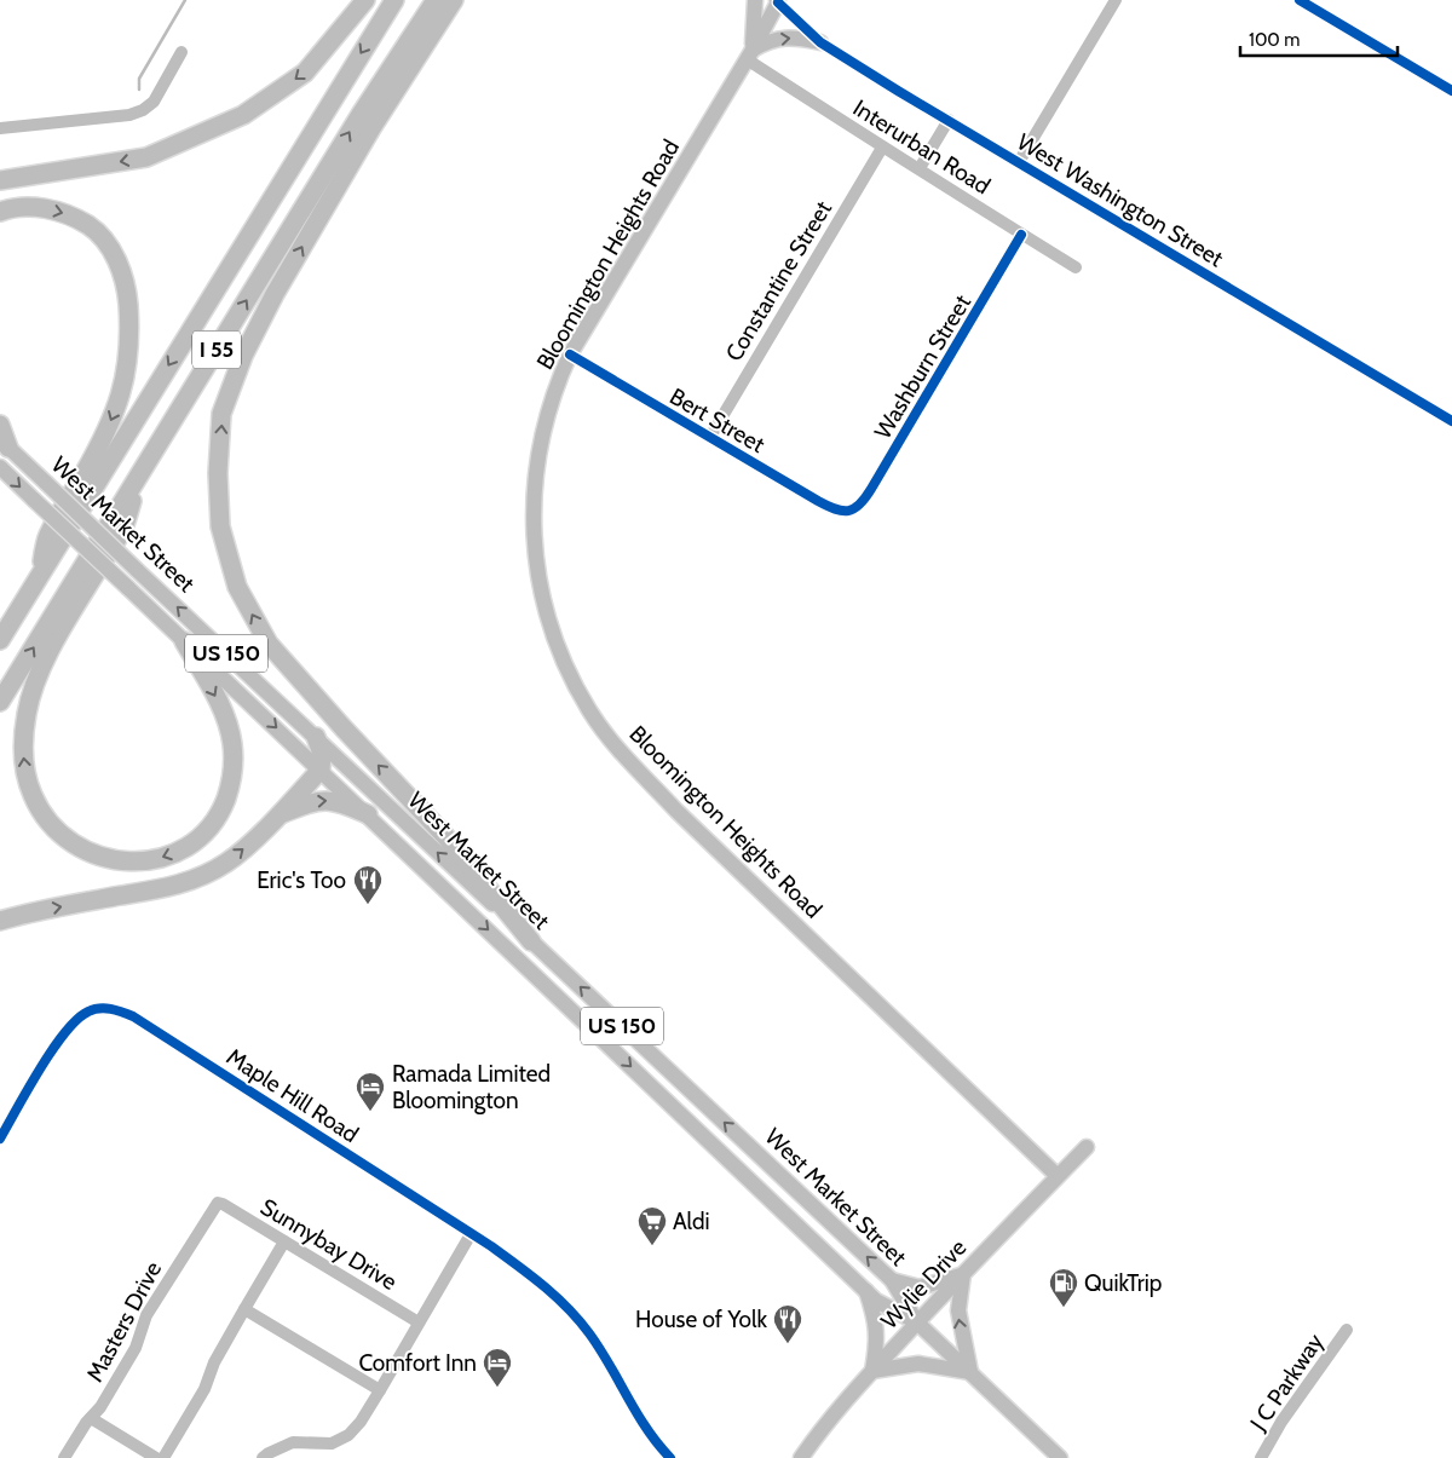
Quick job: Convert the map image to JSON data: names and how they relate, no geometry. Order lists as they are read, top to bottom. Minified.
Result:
{"streets":{"highway":["I 55"],"main road":["Bloomington Heights Road","West Market Street","US 150","Wylie Drive"],"street":["Interurban Road","West Washington Street","Constantine Street","Washburn Street","Bert Street","Maple Hill Road","Sunnybay Drive","Masters Drive","J C Parkway"]},"crossings":[["Interurban Road","Bloomington Heights Road"],["Interurban Road","Constantine Street"],["Interurban Road","Washburn Street"],["West Washington Street","Bloomington Heights Road"],["Bloomington Heights Road","Bert Street"],["Bloomington Heights Road","Wylie Drive"],["Constantine Street","Bert Street"],["Washburn Street","Bert Street"],["West Market Street","Wylie Drive"],["Sunnybay Drive","Masters Drive"]],"places":{"restaurant":["Eric's Too","House of Yolk"],"hotel":["Ramada Limited Bloomington","Comfort Inn"],"supermarket":["Aldi"],"fuel station":["QuikTrip"]},"scale_bar":"100 m"}
